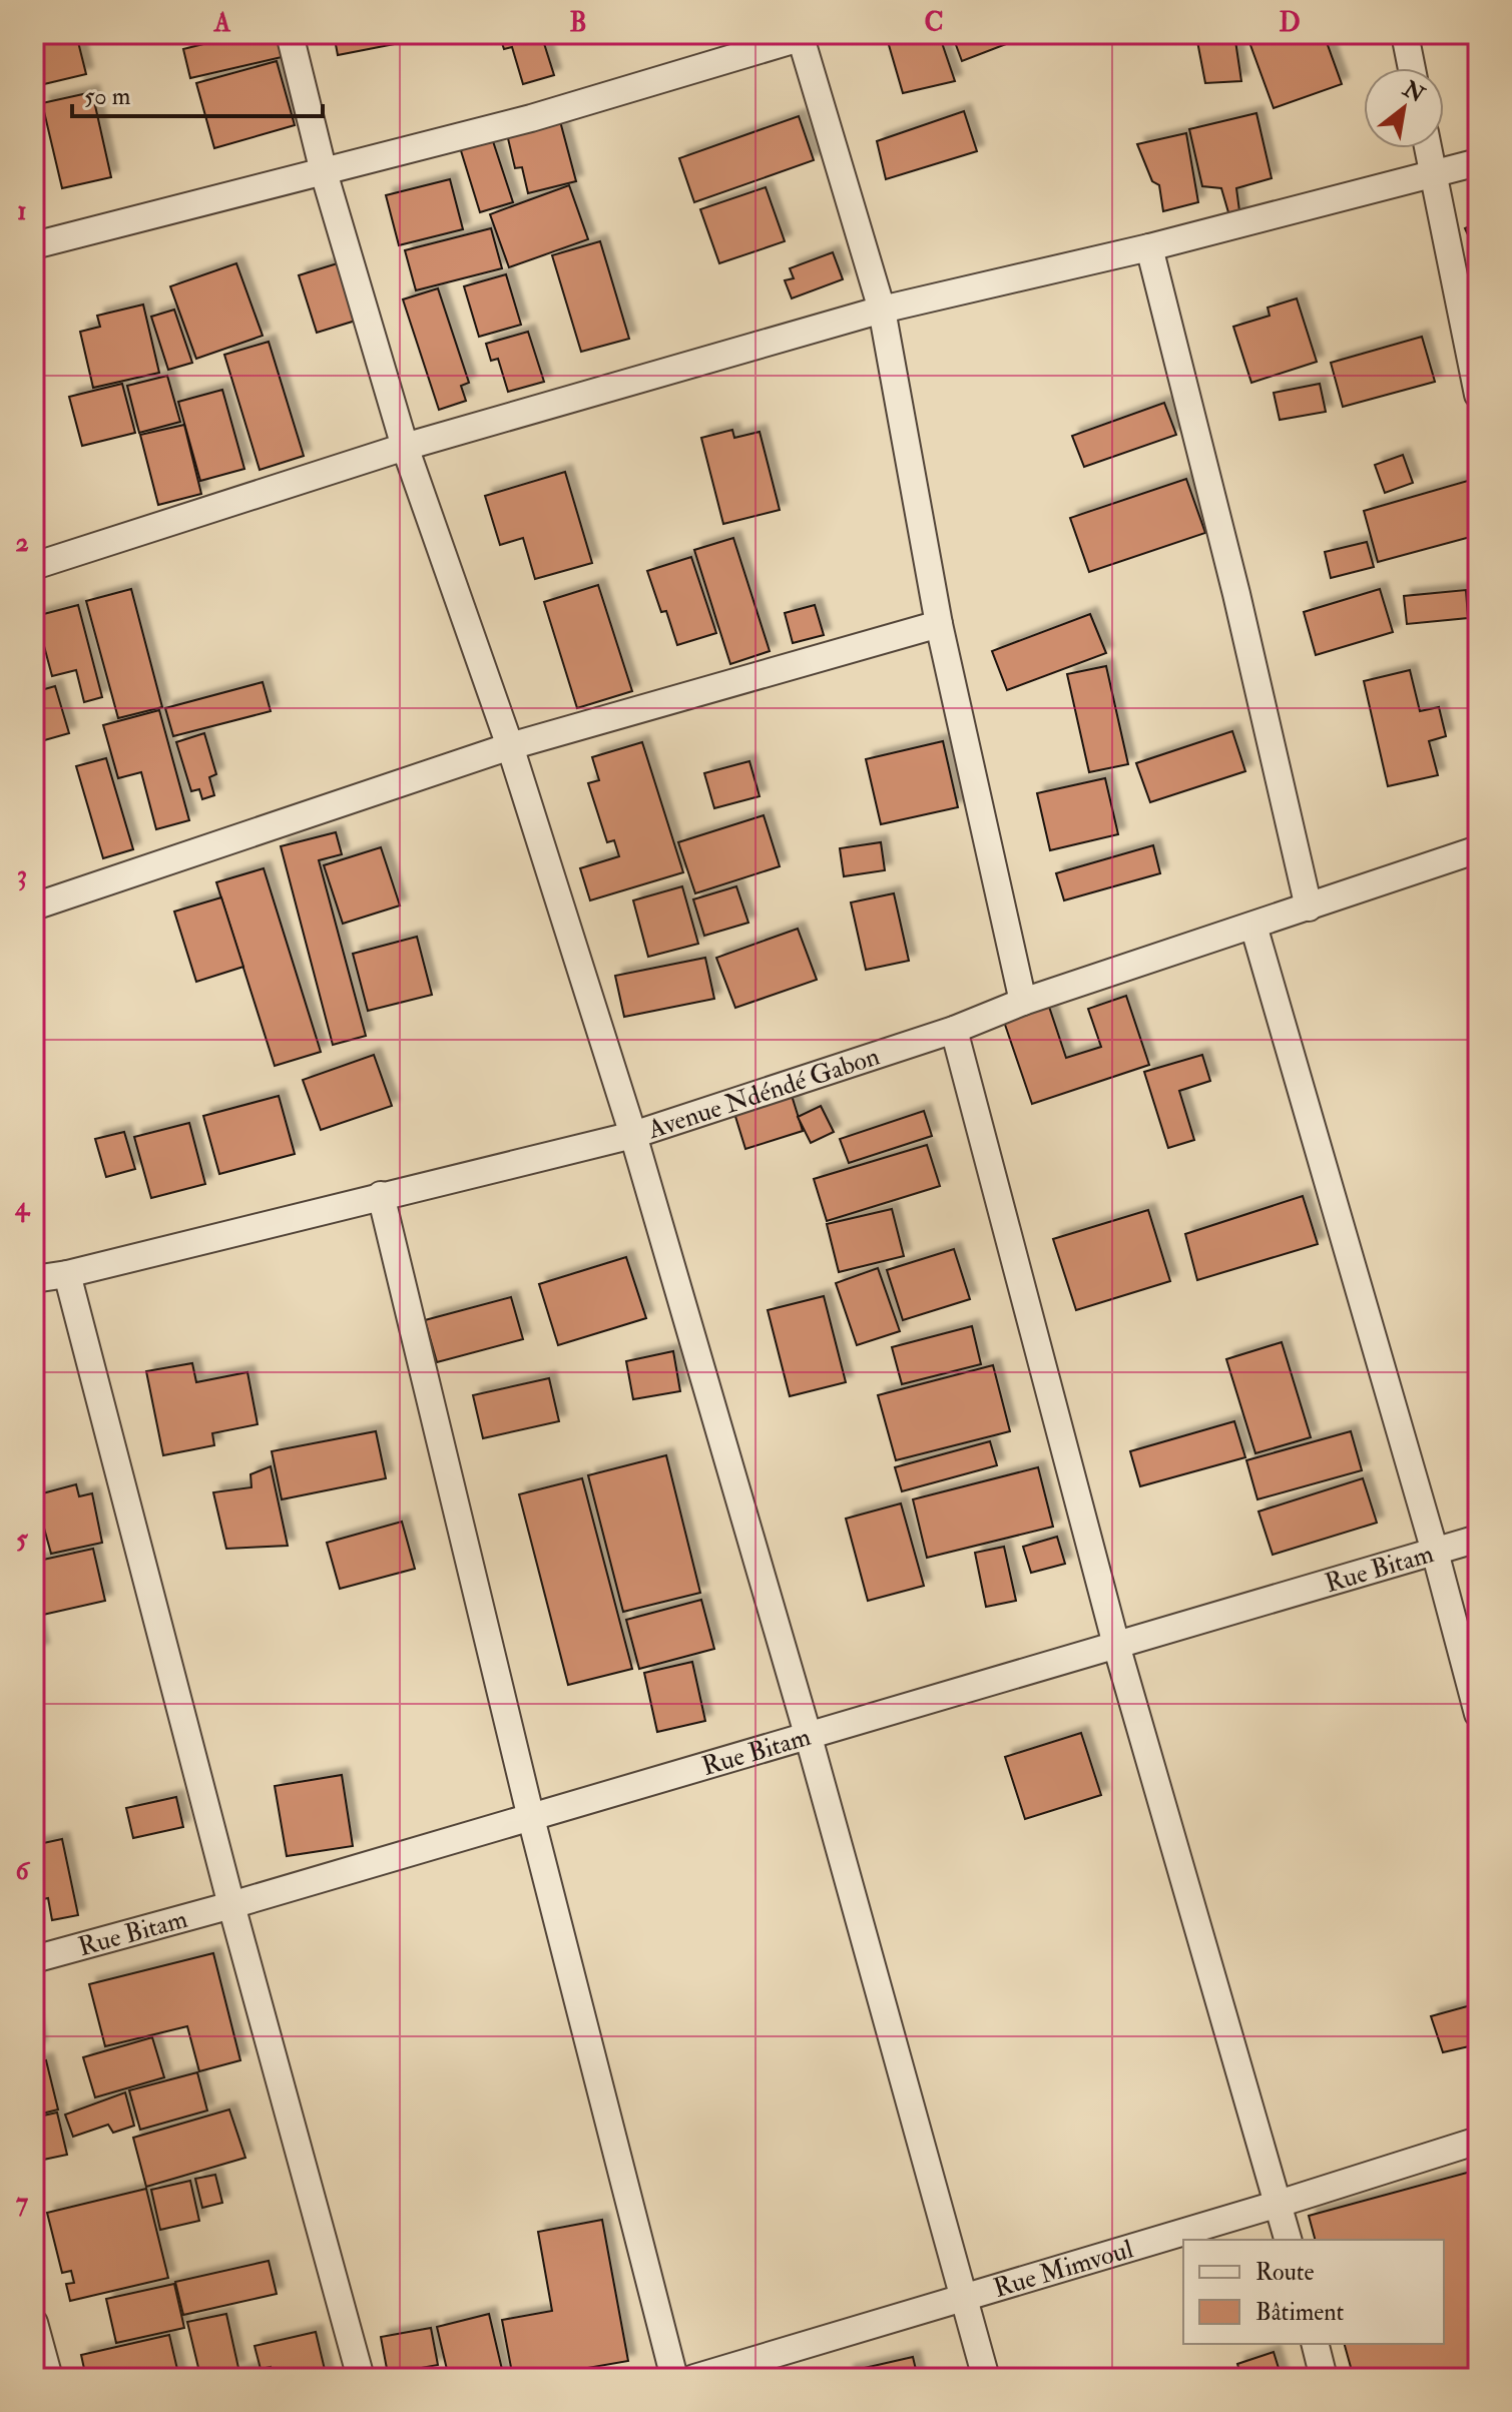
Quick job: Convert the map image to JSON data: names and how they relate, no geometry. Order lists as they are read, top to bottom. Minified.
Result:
{"streets":{"street":["Avenue Ndéndé Gabon","Rue Bitam","Rue Mimvoul"]},"legend":["Route","Bâtiment"],"scale_bar":"50 m","north":"top right","grid":{"columns":["A","B","C","D"],"rows":["1","2","3","4","5","6","7"]}}
